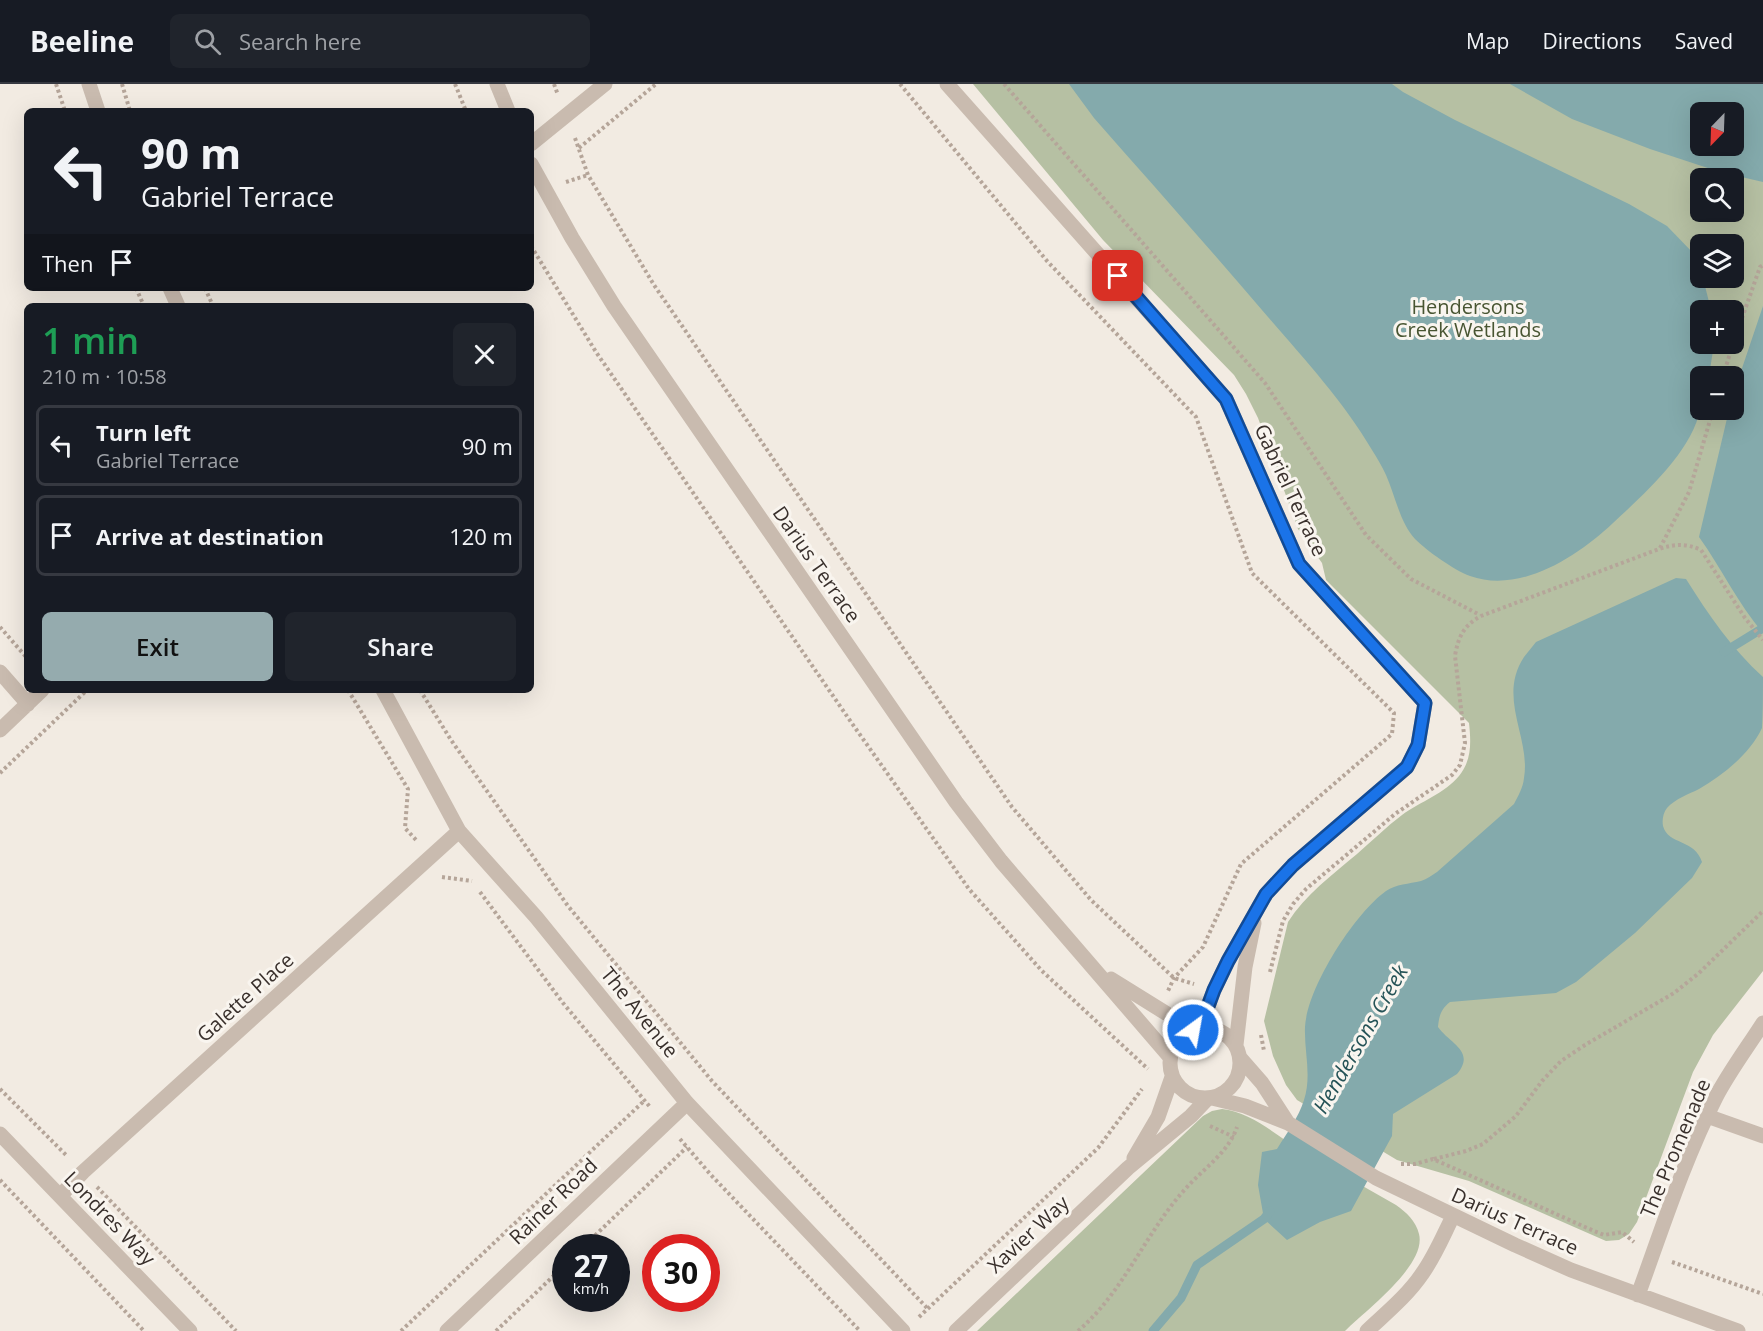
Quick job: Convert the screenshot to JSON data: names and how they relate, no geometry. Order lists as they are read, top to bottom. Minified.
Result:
{"streets":{"street":["Gabriel Terrace","Darius Terrace","Galette Place","The Avenue","The Promenade","Rainer Road","Londres Way","Xavier Way"]},"crossings":[["Gabriel Terrace","Darius Terrace"],["Gabriel Terrace","Xavier Way"],["Darius Terrace","The Promenade"],["Darius Terrace","Xavier Way"],["Galette Place","The Avenue"],["Galette Place","Londres Way"],["The Avenue","Rainer Road"]],"water":["Hendersons Creek"],"parks":["Hendersons Creek Wetlands"],"north":"bottom left","page":{"header":"Beeline","search":"Search here","nav":["Map","Directions","Saved"],"map_buttons":["+","−"],"turn":["90 m","Gabriel Terrace"],"then":"Then","heading":["1 min","210 m · 10:58"],"list":[{"name":"Turn left","note":"Gabriel Terrace","value":"90 m"},{"name":"Arrive at destination","value":"120 m"}],"buttons":["Exit","Share"],"speed":"27 km/h","limit":"30"}}
